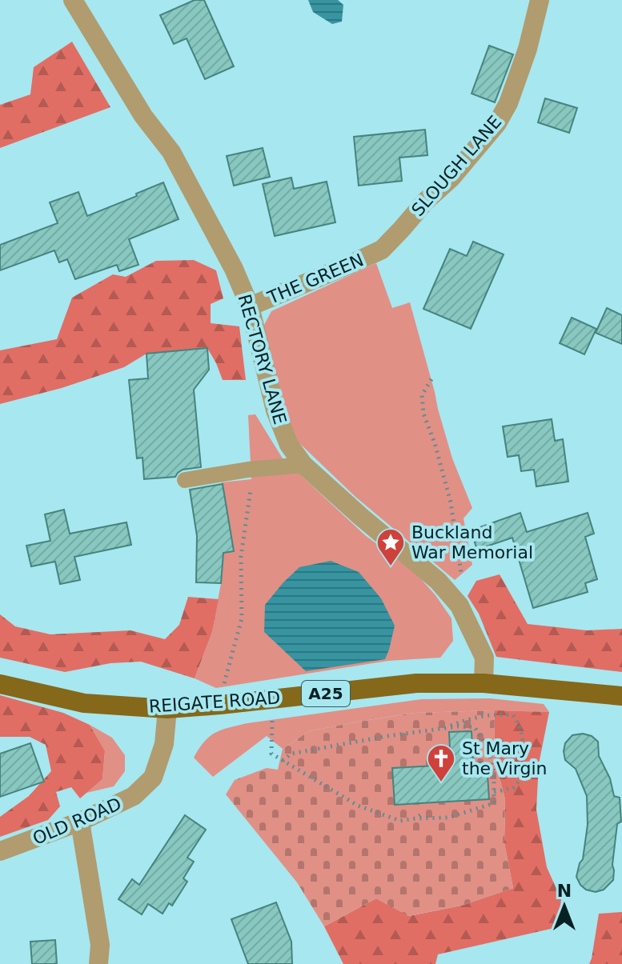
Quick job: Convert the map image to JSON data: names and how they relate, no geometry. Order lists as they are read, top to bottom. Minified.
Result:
{"streets":{"main road":["A25","REIGATE ROAD"],"street":["SLOUGH LANE","THE GREEN","RECTORY LANE","OLD ROAD"]},"crossings":[["SLOUGH LANE","THE GREEN"],["THE GREEN","RECTORY LANE"],["RECTORY LANE","REIGATE ROAD"],["REIGATE ROAD","OLD ROAD"]],"places":{"place":["Buckland War Memorial"],"church":["St Mary the Virgin"]},"north":"top"}
